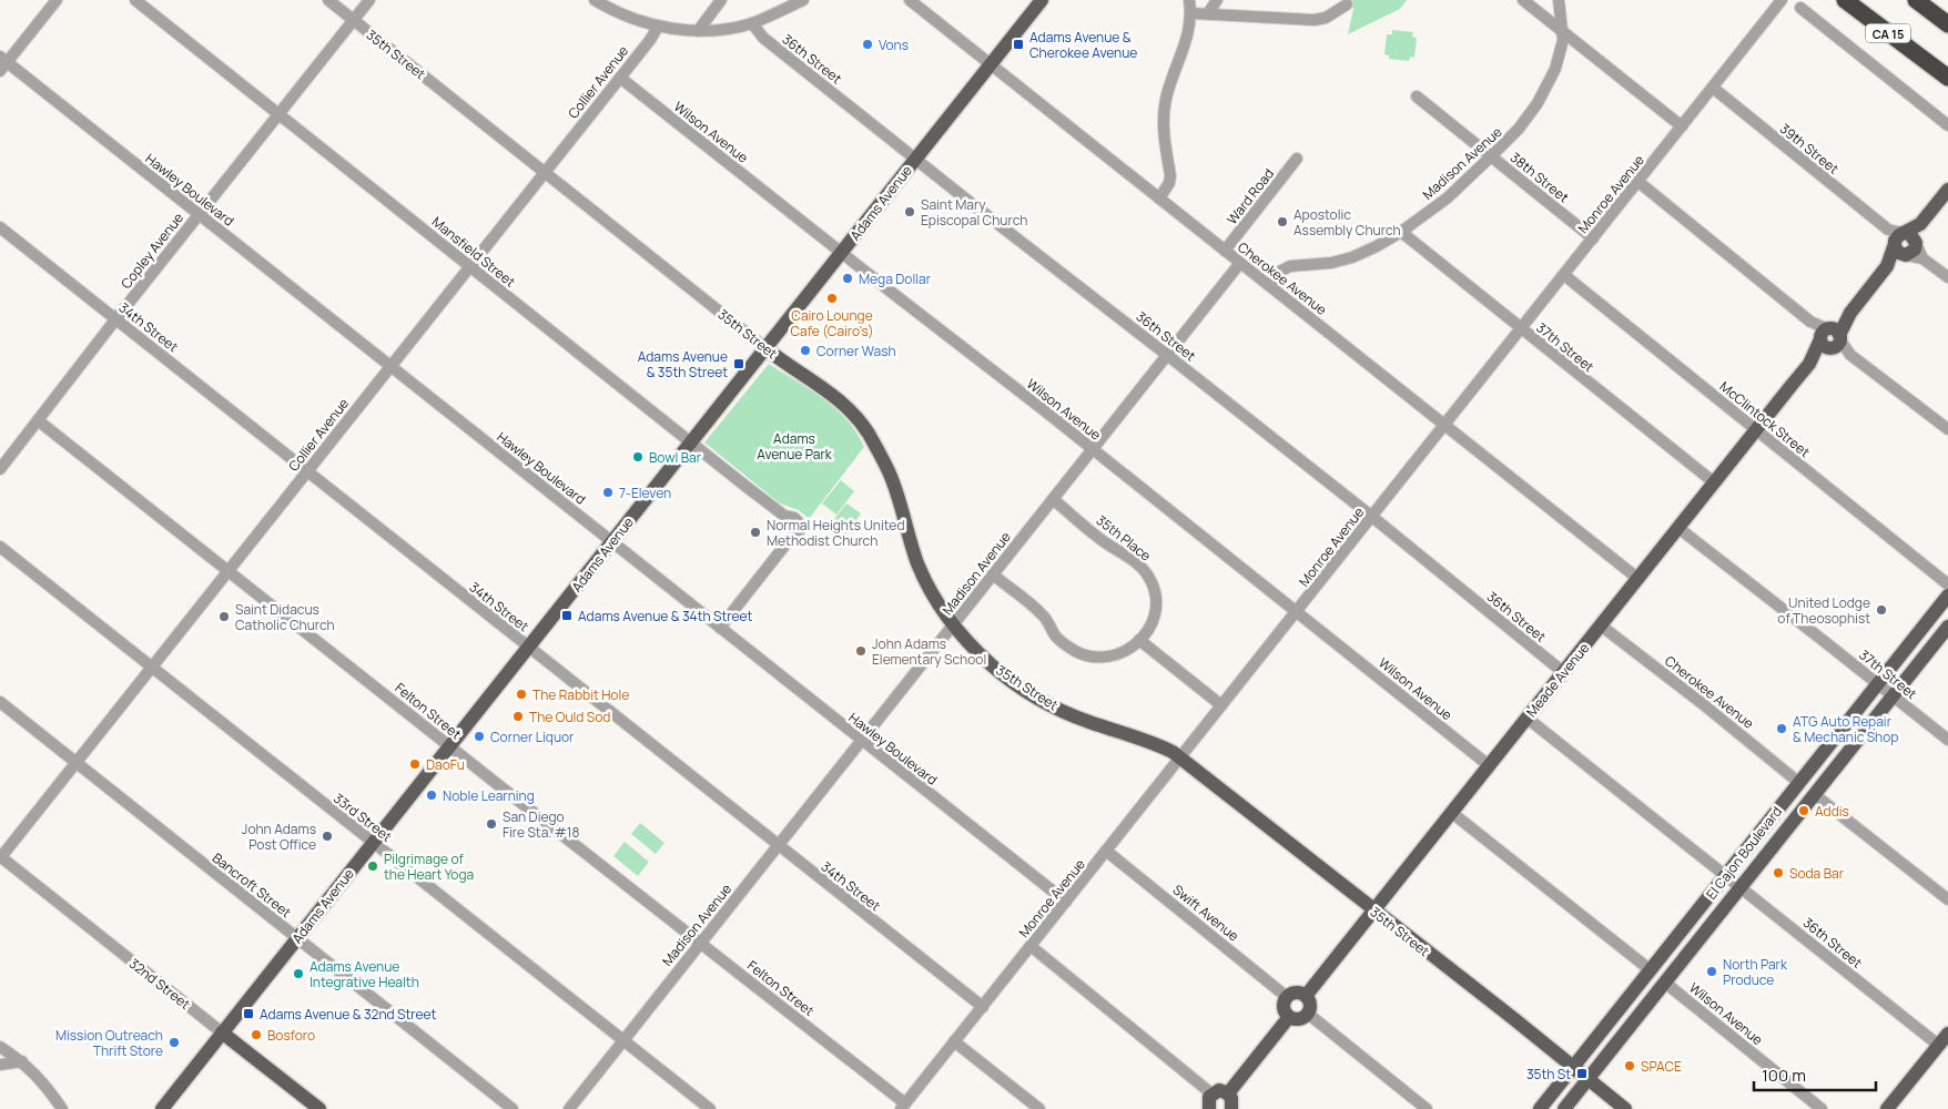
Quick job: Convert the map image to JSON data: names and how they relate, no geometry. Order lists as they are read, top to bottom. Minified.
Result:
{"streets":{"highway":["CA 15"],"main road":["35th Street","Adams Avenue","Meade Avenue","El Cajon Boulevard","32nd Street"],"street":["36th Street","Collier Avenue","Wilson Avenue","39th Street","Madison Avenue","38th Street","Hawley Boulevard","Monroe Avenue","Ward Road","Copley Avenue","Mansfield Street","Cherokee Avenue","34th Street","37th Street","McClintock Street","35th Place","Felton Street","33rd Street","Bancroft Street","Swift Avenue"]},"crossings":[["35th Street","Collier Avenue"],["35th Street","Madison Avenue"],["35th Street","Monroe Avenue"],["35th Street","Adams Avenue"],["35th Street","Copley Avenue"],["35th Street","Meade Avenue"],["35th Street","El Cajon Boulevard"],["36th Street","Madison Avenue"],["36th Street","Monroe Avenue"],["36th Street","Adams Avenue"],["36th Street","Meade Avenue"],["36th Street","El Cajon Boulevard"],["Collier Avenue","Wilson Avenue"],["Collier Avenue","Hawley Boulevard"],["Collier Avenue","Mansfield Street"],["Collier Avenue","34th Street"],["Collier Avenue","Felton Street"],["Collier Avenue","33rd Street"],["Collier Avenue","Bancroft Street"],["Collier Avenue","32nd Street"],["Wilson Avenue","Madison Avenue"],["Wilson Avenue","Monroe Avenue"],["Wilson Avenue","Adams Avenue"],["Wilson Avenue","Meade Avenue"],["Wilson Avenue","El Cajon Boulevard"],["39th Street","Monroe Avenue"],["39th Street","Meade Avenue"],["Madison Avenue","38th Street"],["Madison Avenue","Hawley Boulevard"],["Madison Avenue","Cherokee Avenue"],["Madison Avenue","34th Street"],["Madison Avenue","37th Street"],["Madison Avenue","35th Place"],["Madison Avenue","Felton Street"],["Madison Avenue","33rd Street"],["38th Street","Monroe Avenue"],["Hawley Boulevard","Monroe Avenue"],["Hawley Boulevard","Adams Avenue"],["Hawley Boulevard","Copley Avenue"],["Hawley Boulevard","Mansfield Street"],["Monroe Avenue","Cherokee Avenue"],["Monroe Avenue","34th Street"],["Monroe Avenue","37th Street"],["Monroe Avenue","McClintock Street"],["Monroe Avenue","Felton Street"],["Monroe Avenue","Swift Avenue"],["Ward Road","Cherokee Avenue"],["Adams Avenue","Mansfield Street"],["Adams Avenue","Cherokee Avenue"],["Adams Avenue","34th Street"],["Adams Avenue","Felton Street"],["Adams Avenue","33rd Street"],["Adams Avenue","Bancroft Street"],["Adams Avenue","32nd Street"],["Copley Avenue","Mansfield Street"],["Copley Avenue","34th Street"],["Copley Avenue","Felton Street"],["Cherokee Avenue","Meade Avenue"],["Cherokee Avenue","El Cajon Boulevard"],["37th Street","Meade Avenue"],["37th Street","El Cajon Boulevard"],["McClintock Street","Meade Avenue"],["Meade Avenue","Swift Avenue"]],"parks":["Adams Avenue Park"],"places":{"other":["Vons","Saint Mary Episcopal Church","Apostolic Assembly Church","Mega Dollar","Cairo Lounge Cafe (Cairo's)","Corner Wash","Bowl Bar","7-Eleven","Normal Heights United Methodist Church","United Lodge of Theosophist","Saint Didacus Catholic Church","John Adams Elementary School","The Rabbit Hole","The Ould Sod","ATG Auto Repair & Mechanic Shop","Corner Liquor","DaoFu","Noble Learning","Addis","San Diego Fire Sta. #18","John Adams Post Office","Pilgrimage of the Heart Yoga","Soda Bar","North Park Produce","Adams Avenue Integrative Health","Bosforo","Mission Outreach Thrift Store","SPACE"],"transit":["Adams Avenue & Cherokee Avenue","Adams Avenue & 35th Street","Adams Avenue & 34th Street","Adams Avenue & 32nd Street","35th St"]},"scale_bar":"100 m"}
